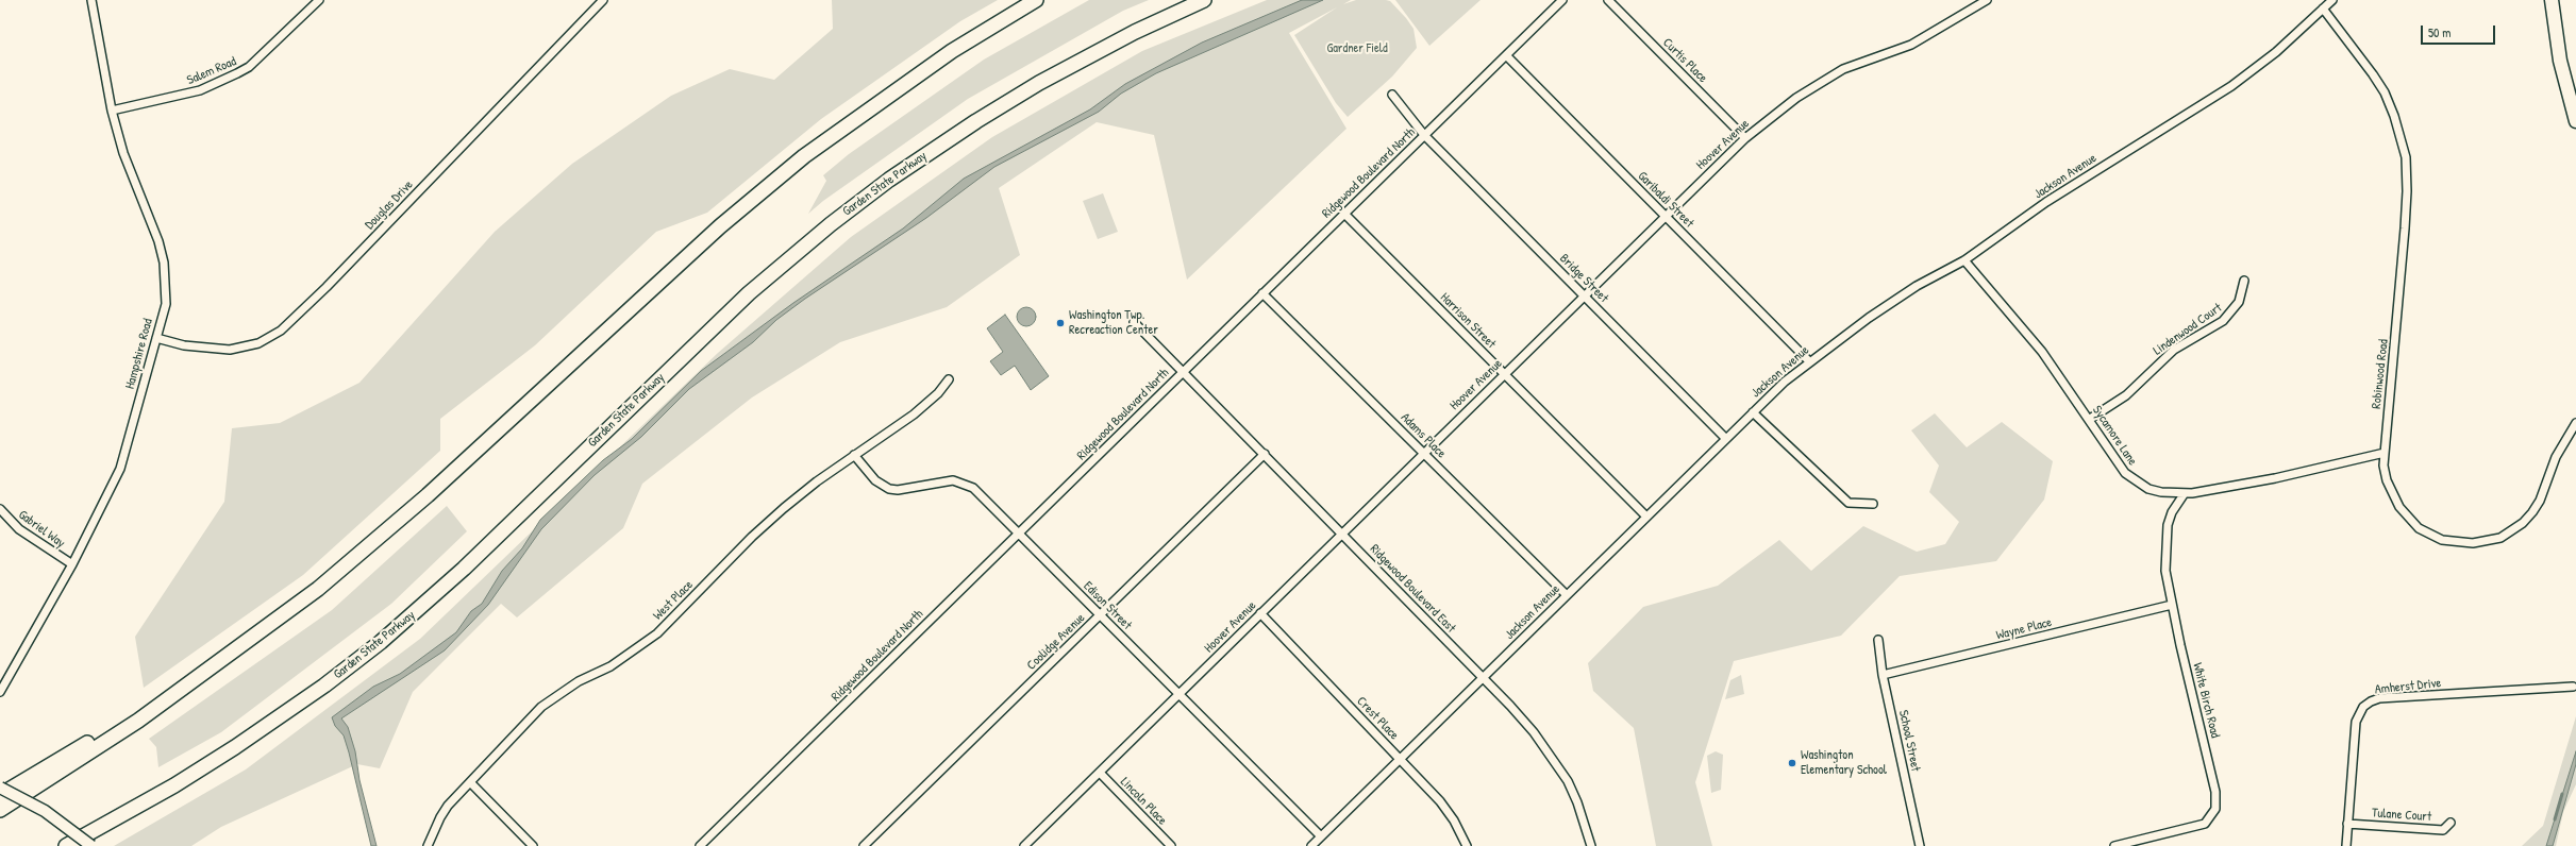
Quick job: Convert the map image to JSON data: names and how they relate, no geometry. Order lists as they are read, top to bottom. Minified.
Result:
{"streets":{"highway":["Garden State Parkway"],"street":["Curtis Place","Salem Road","Hoover Avenue","Ridgewood Boulevard North","Jackson Avenue","Garibaldi Street","Douglas Drive","Bridge Street","Harrison Street","Lindenwood Court","Hampshire Road","Robinwood Road","Adams Place","Sycamore Lane","Gabriel Way","Ridgewood Boulevard East","West Place","Edison Street","Wayne Place","Coolidge Avenue","Amherst Drive","White Birch Road","Crest Place","School Street","Lincoln Place","Tulane Court"]},"crossings":[["Curtis Place","Hoover Avenue"],["Salem Road","Hampshire Road"],["Hoover Avenue","Garibaldi Street"],["Hoover Avenue","Bridge Street"],["Hoover Avenue","Harrison Street"],["Hoover Avenue","Adams Place"],["Hoover Avenue","Ridgewood Boulevard East"],["Hoover Avenue","Edison Street"],["Hoover Avenue","Crest Place"],["Hoover Avenue","Lincoln Place"],["Ridgewood Boulevard North","Garibaldi Street"],["Ridgewood Boulevard North","Bridge Street"],["Ridgewood Boulevard North","Harrison Street"],["Ridgewood Boulevard North","Adams Place"],["Ridgewood Boulevard North","Ridgewood Boulevard East"],["Ridgewood Boulevard North","Edison Street"],["Jackson Avenue","Garibaldi Street"],["Jackson Avenue","Bridge Street"],["Jackson Avenue","Harrison Street"],["Jackson Avenue","Robinwood Road"],["Jackson Avenue","Adams Place"],["Jackson Avenue","Sycamore Lane"],["Jackson Avenue","Ridgewood Boulevard East"],["Jackson Avenue","Edison Street"],["Jackson Avenue","Crest Place"],["Douglas Drive","Hampshire Road"],["Lindenwood Court","Sycamore Lane"],["Hampshire Road","Gabriel Way"],["Robinwood Road","Sycamore Lane"],["Sycamore Lane","White Birch Road"],["Ridgewood Boulevard East","Coolidge Avenue"],["West Place","Edison Street"],["Edison Street","Coolidge Avenue"],["Wayne Place","White Birch Road"],["Wayne Place","School Street"],["Amherst Drive","Tulane Court"]],"parks":["Gardner Field"],"places":["Washington Twp. Recreaction Center","Washington Elementary School"],"scale_bar":"50 m"}
